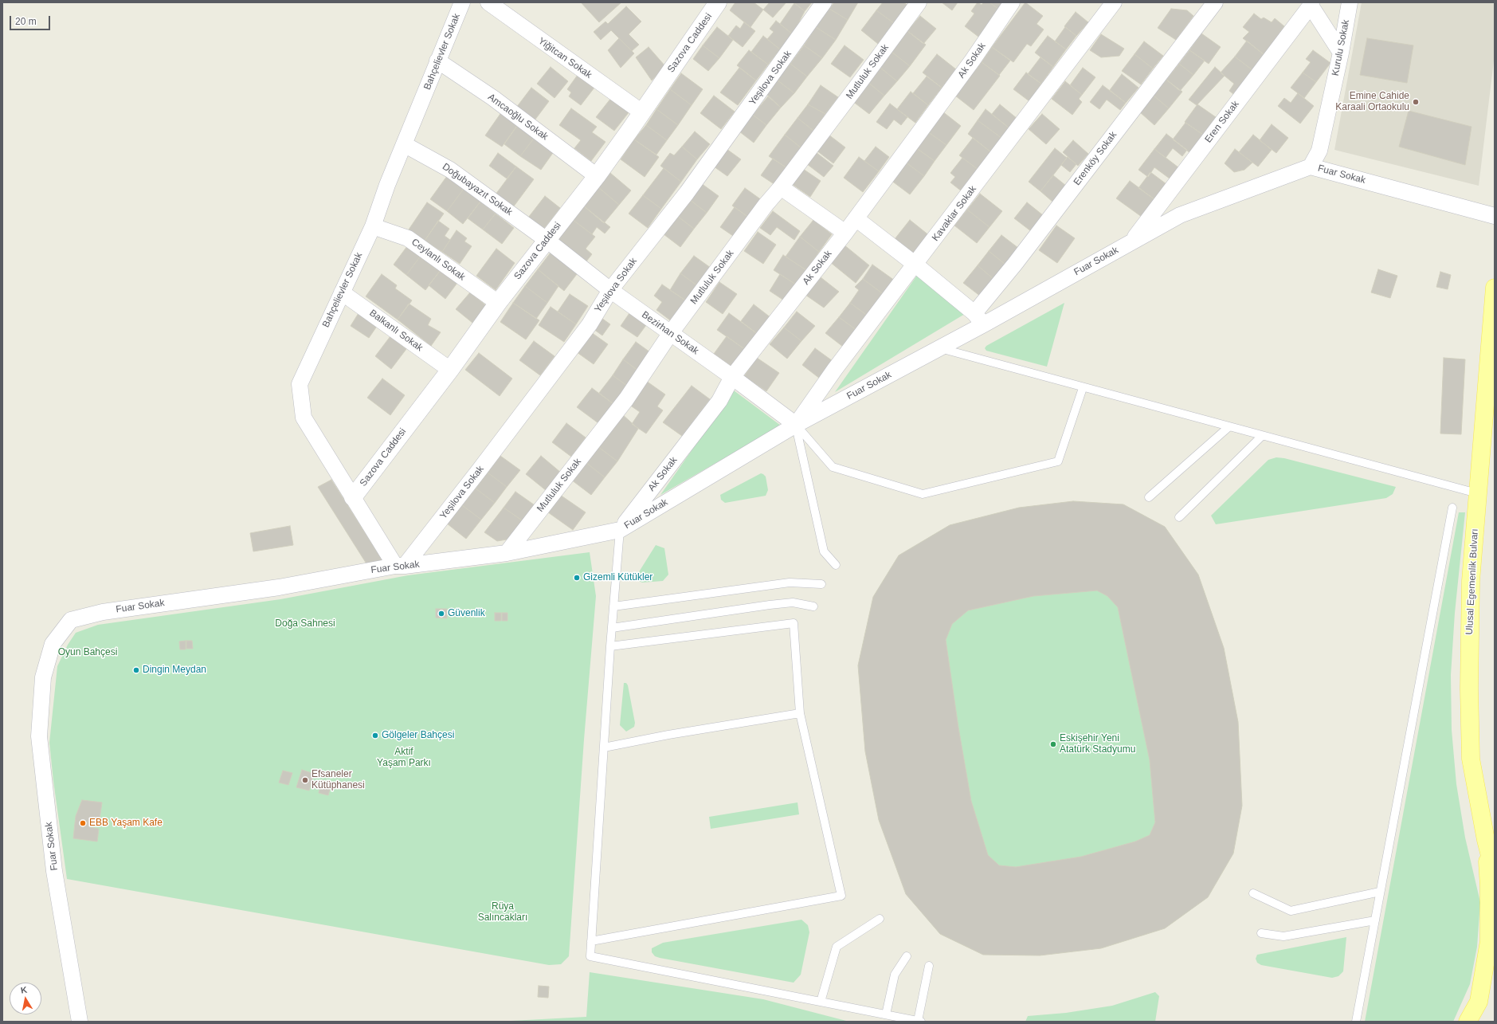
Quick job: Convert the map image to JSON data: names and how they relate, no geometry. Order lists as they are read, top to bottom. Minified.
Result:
{"streets":{"main road":["Ulusal Egemenlik Bulvarı"],"street":["Sazova Caddesi","Kurulu Sokak","Bahçelievler Sokak","Yiğitcan Sokak","Ak Sokak","Mutluluk Sokak","Yeşilova Sokak","Amcaoğlu Sokak","Eren Sokak","Erenköy Sokak","Fuar Sokak","Doğubayazıt Sokak","Kavaklar Sokak","Ceylanlı Sokak","Balkanlı Sokak","Bezirhan Sokak"]},"crossings":[["Sazova Caddesi","Bahçelievler Sokak"],["Sazova Caddesi","Yiğitcan Sokak"],["Sazova Caddesi","Amcaoğlu Sokak"],["Sazova Caddesi","Doğubayazıt Sokak"],["Sazova Caddesi","Ceylanlı Sokak"],["Sazova Caddesi","Balkanlı Sokak"],["Sazova Caddesi","Bezirhan Sokak"],["Kurulu Sokak","Fuar Sokak"],["Bahçelievler Sokak","Yeşilova Sokak"],["Bahçelievler Sokak","Amcaoğlu Sokak"],["Bahçelievler Sokak","Fuar Sokak"],["Bahçelievler Sokak","Doğubayazıt Sokak"],["Bahçelievler Sokak","Ceylanlı Sokak"],["Bahçelievler Sokak","Balkanlı Sokak"],["Ak Sokak","Fuar Sokak"],["Ak Sokak","Bezirhan Sokak"],["Mutluluk Sokak","Fuar Sokak"],["Mutluluk Sokak","Bezirhan Sokak"],["Yeşilova Sokak","Fuar Sokak"],["Yeşilova Sokak","Bezirhan Sokak"],["Eren Sokak","Fuar Sokak"],["Erenköy Sokak","Fuar Sokak"],["Fuar Sokak","Kavaklar Sokak"],["Fuar Sokak","Bezirhan Sokak"],["Doğubayazıt Sokak","Bezirhan Sokak"],["Kavaklar Sokak","Bezirhan Sokak"]],"parks":["Doğa Sahnesi","Oyun Bahçesi","Aktif Yaşam Parkı","Rüya Salıncakları"],"places":["Emine Cahide Karaali Ortaokulu","Gizemli Kütükler","Güvenlik","Dingin Meydan","Gölgeler Bahçesi","Eskişehir Yeni Atatürk Stadyumu","Efsaneler Kütüphanesi","EBB Yaşam Kafe"],"scale_bar":"20 m","north":"top"}
